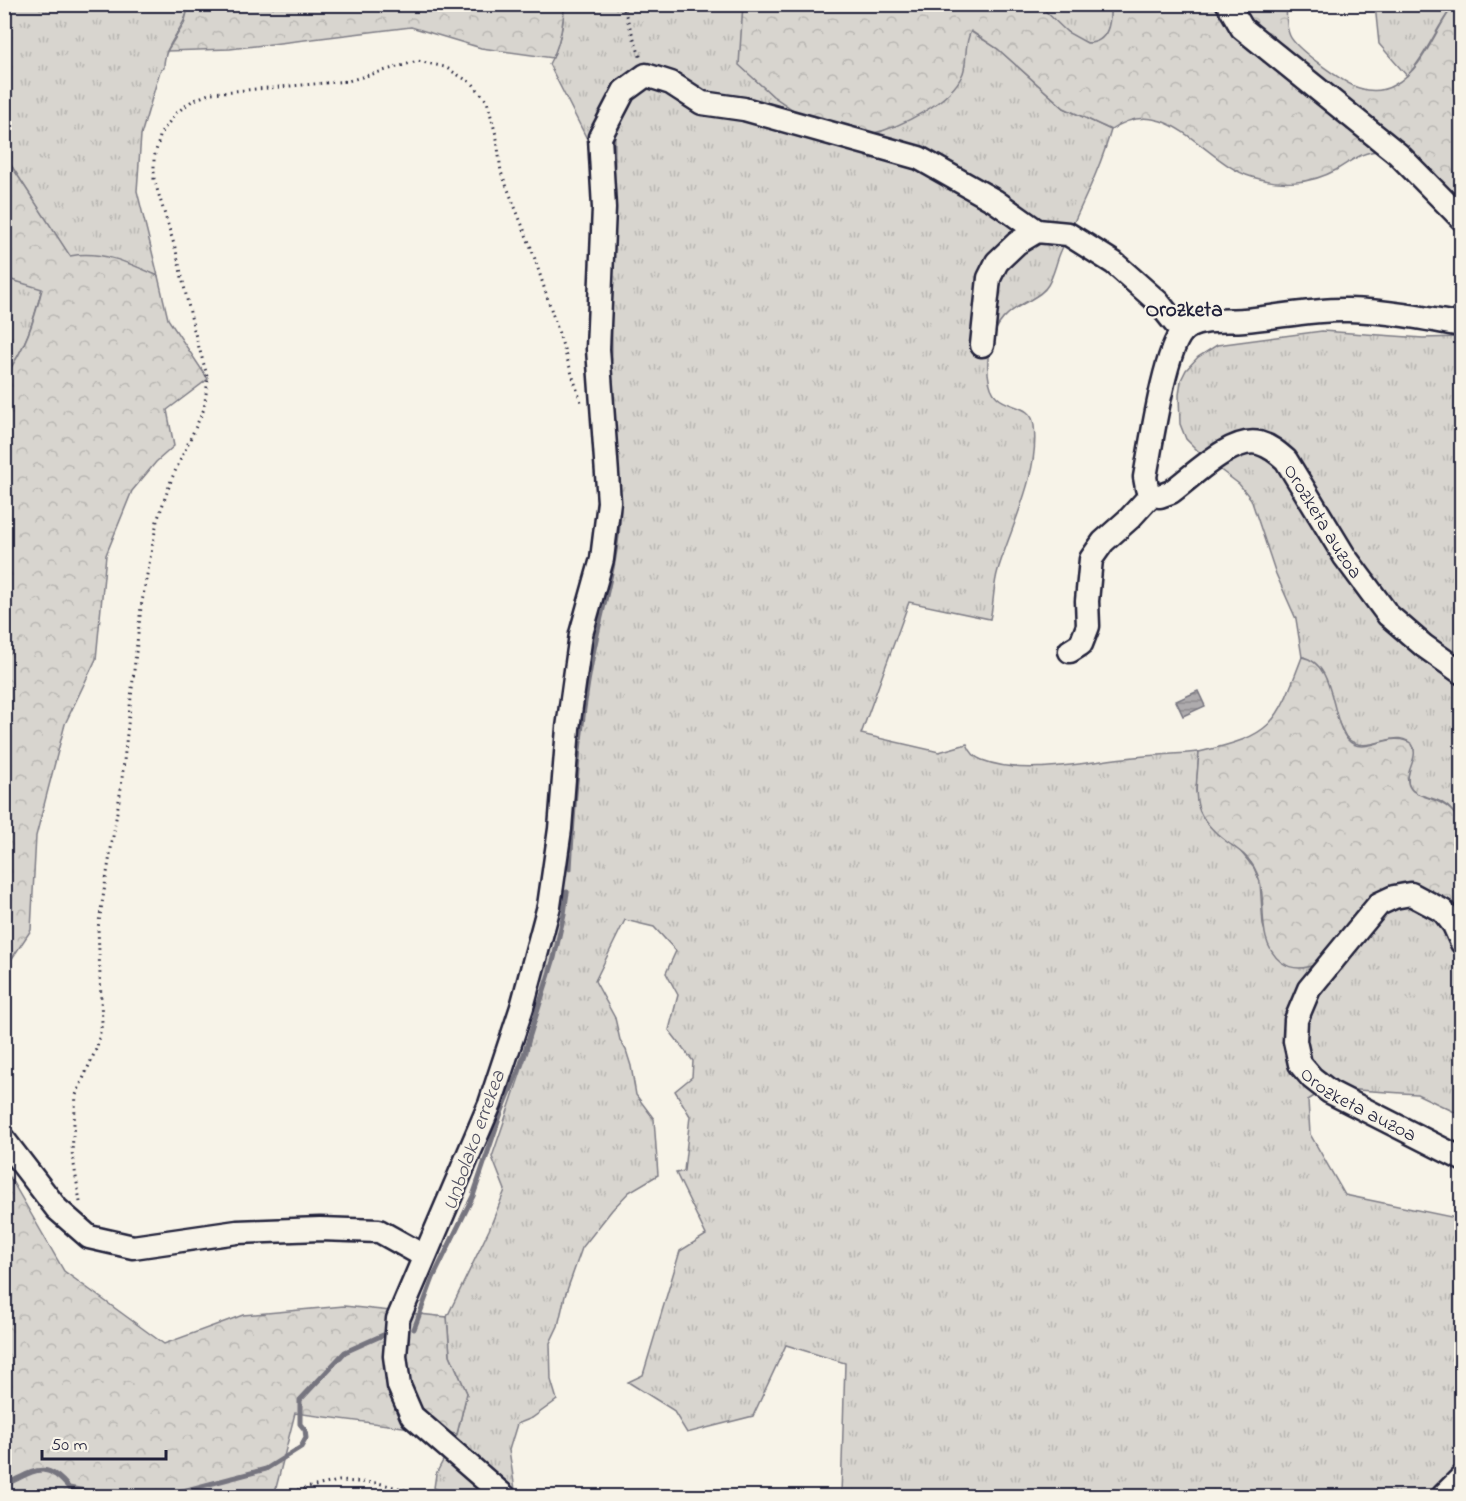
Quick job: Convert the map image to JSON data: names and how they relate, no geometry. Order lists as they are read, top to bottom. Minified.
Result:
{"streets":{"street":["Orozketa auzoa"]},"districts":["Orozketa"],"water":["Unbolako errekea"],"scale_bar":"50 m"}
